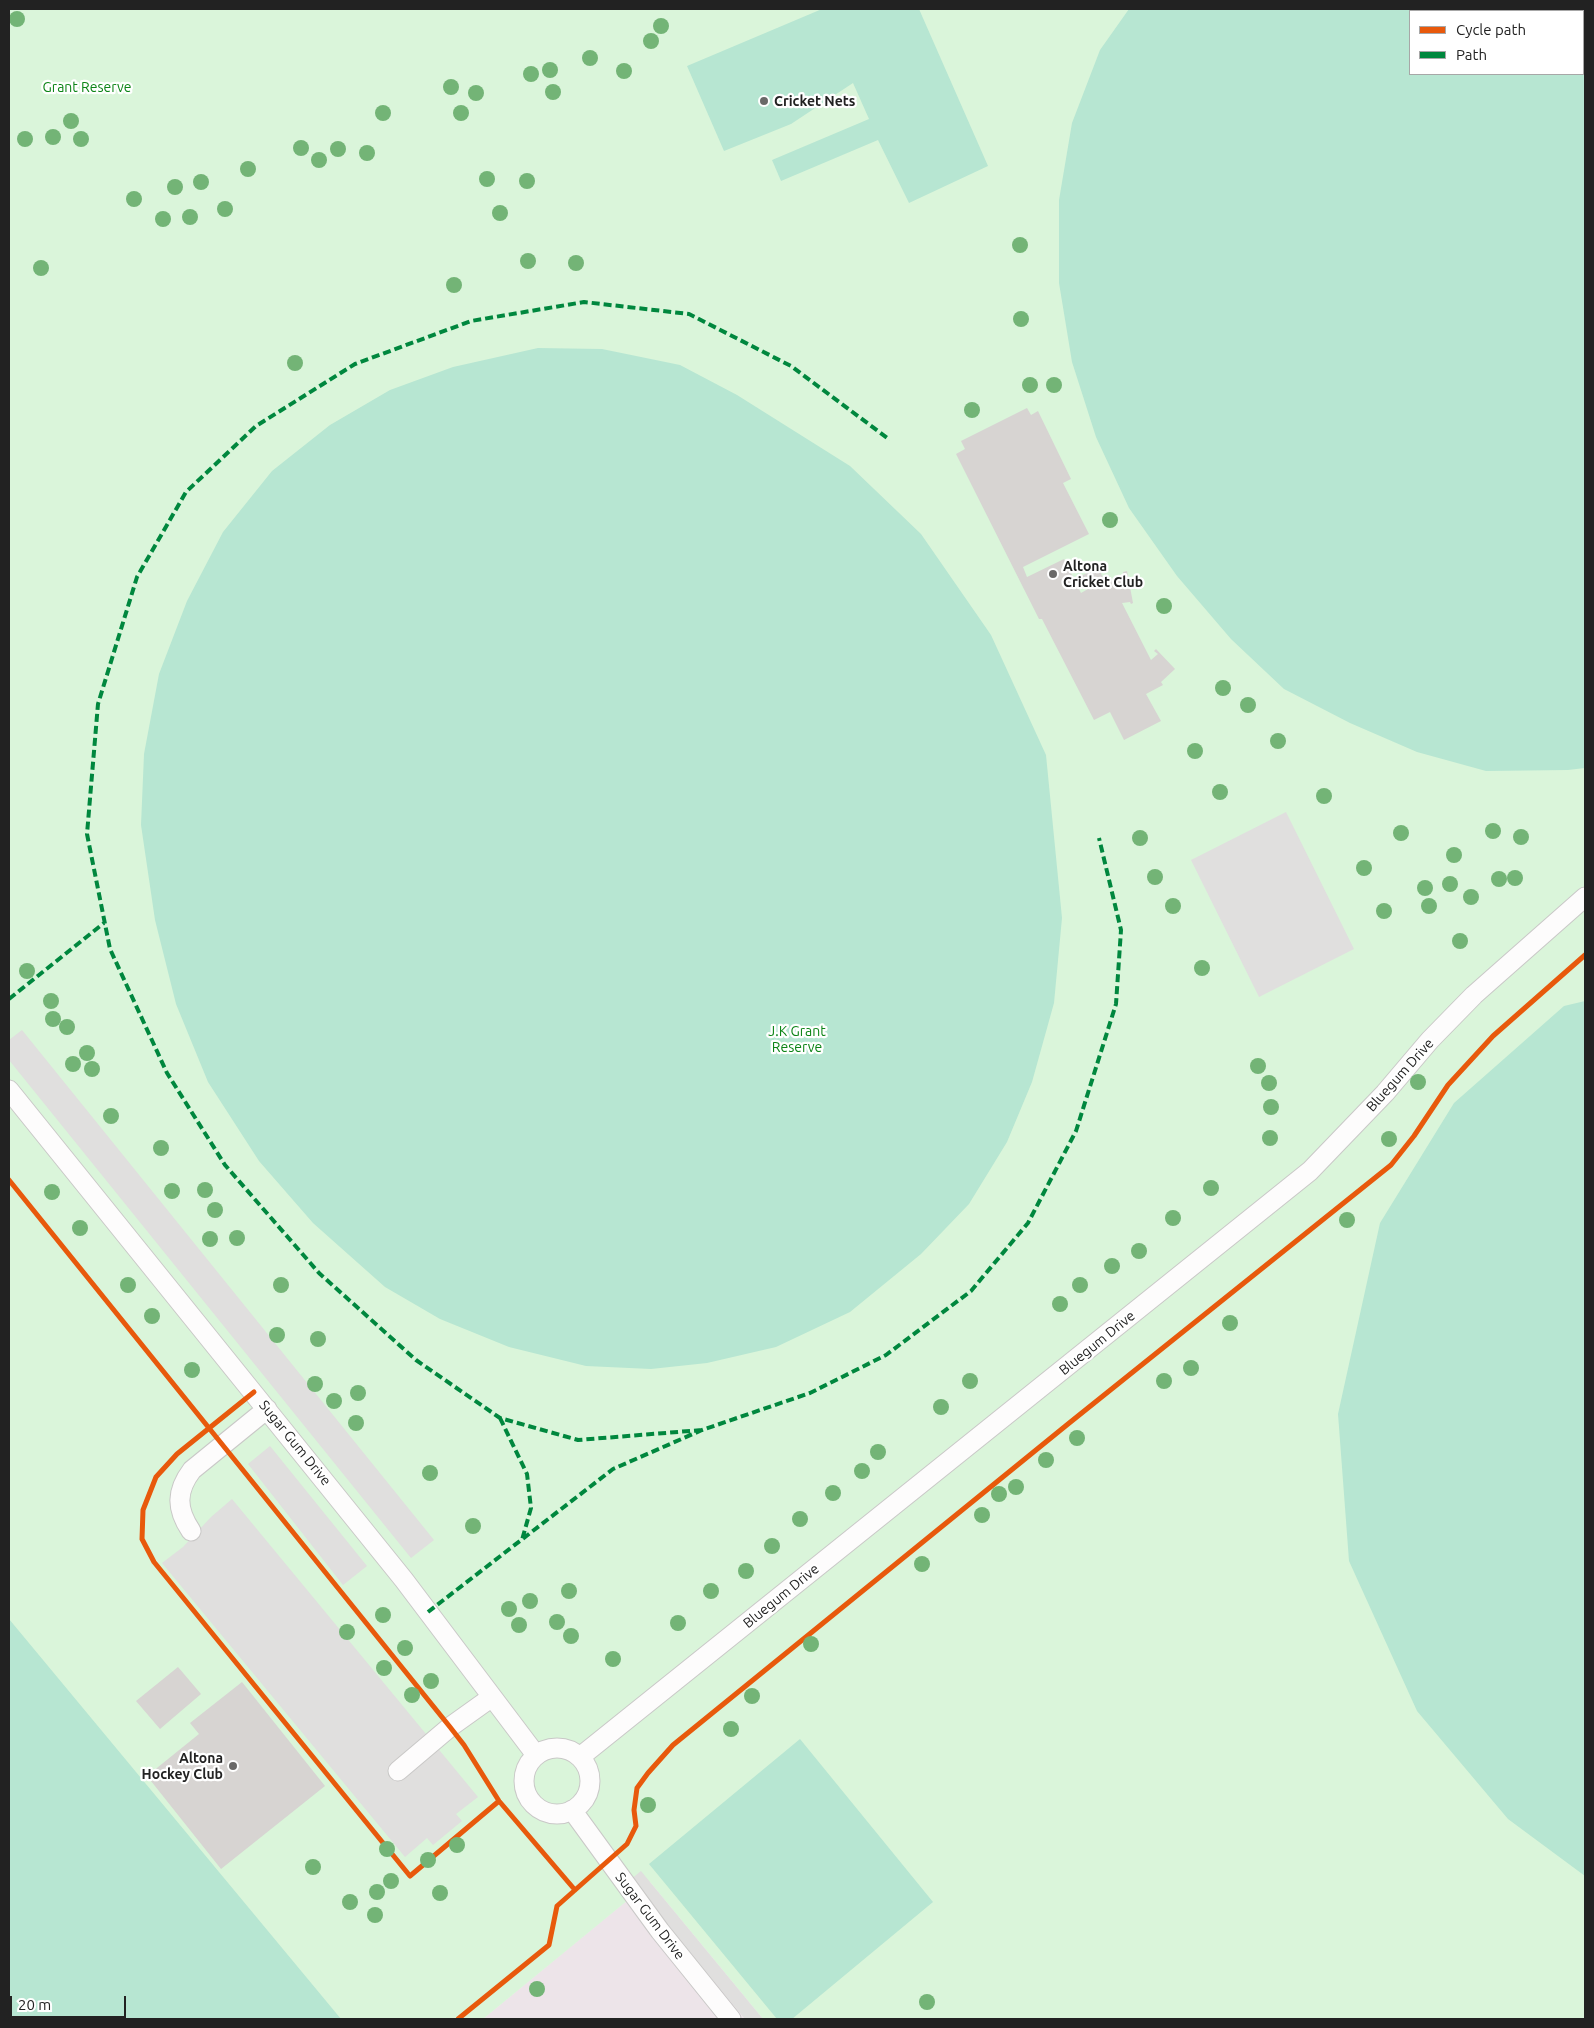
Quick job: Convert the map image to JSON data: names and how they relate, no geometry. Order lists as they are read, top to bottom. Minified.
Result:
{"streets":{"lane":["Bluegum Drive","Sugar Gum Drive"]},"crossings":[["Bluegum Drive","Sugar Gum Drive"]],"parks":["Grant Reserve","J.K Grant Reserve"],"places":["Cricket Nets","Altona Cricket Club","Altona Hockey Club"],"legend":["Cycle path","Path"],"scale_bar":"20 m"}
